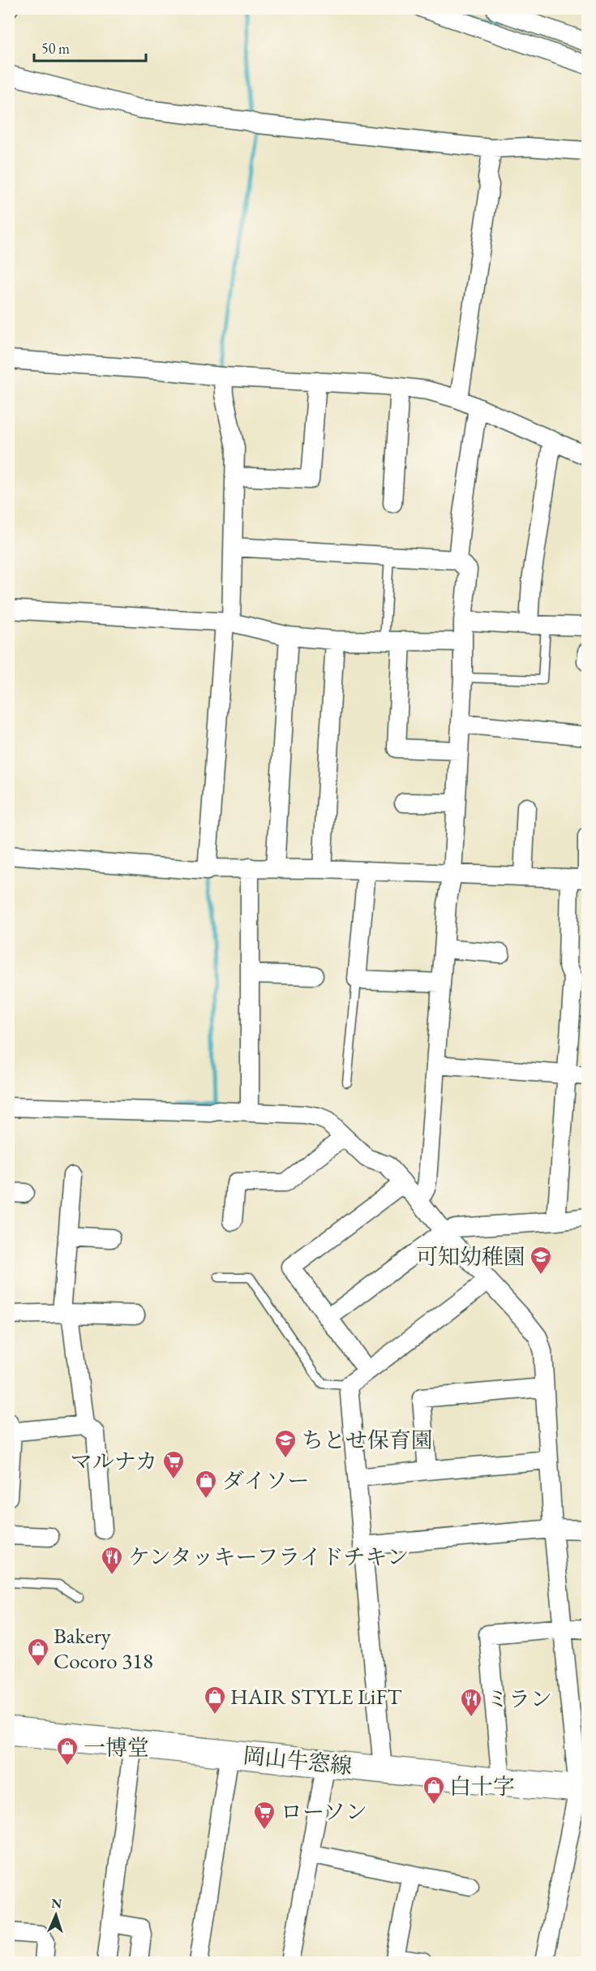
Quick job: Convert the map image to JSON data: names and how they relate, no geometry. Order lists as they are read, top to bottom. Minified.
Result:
{"streets":{"main road":["岡山牛窓線"]},"places":{"school or university":["可知幼稚園","ちとせ保育園"],"supermarket":["マルナカ","ローソン"],"shop":["ダイソー","Bakery Cocoro 318","HAIR STYLE LiFT","一博堂","白十字"],"restaurant":["ケンタッキーフライドチキン","ミラン"]},"scale_bar":"50 m","north":"top"}
